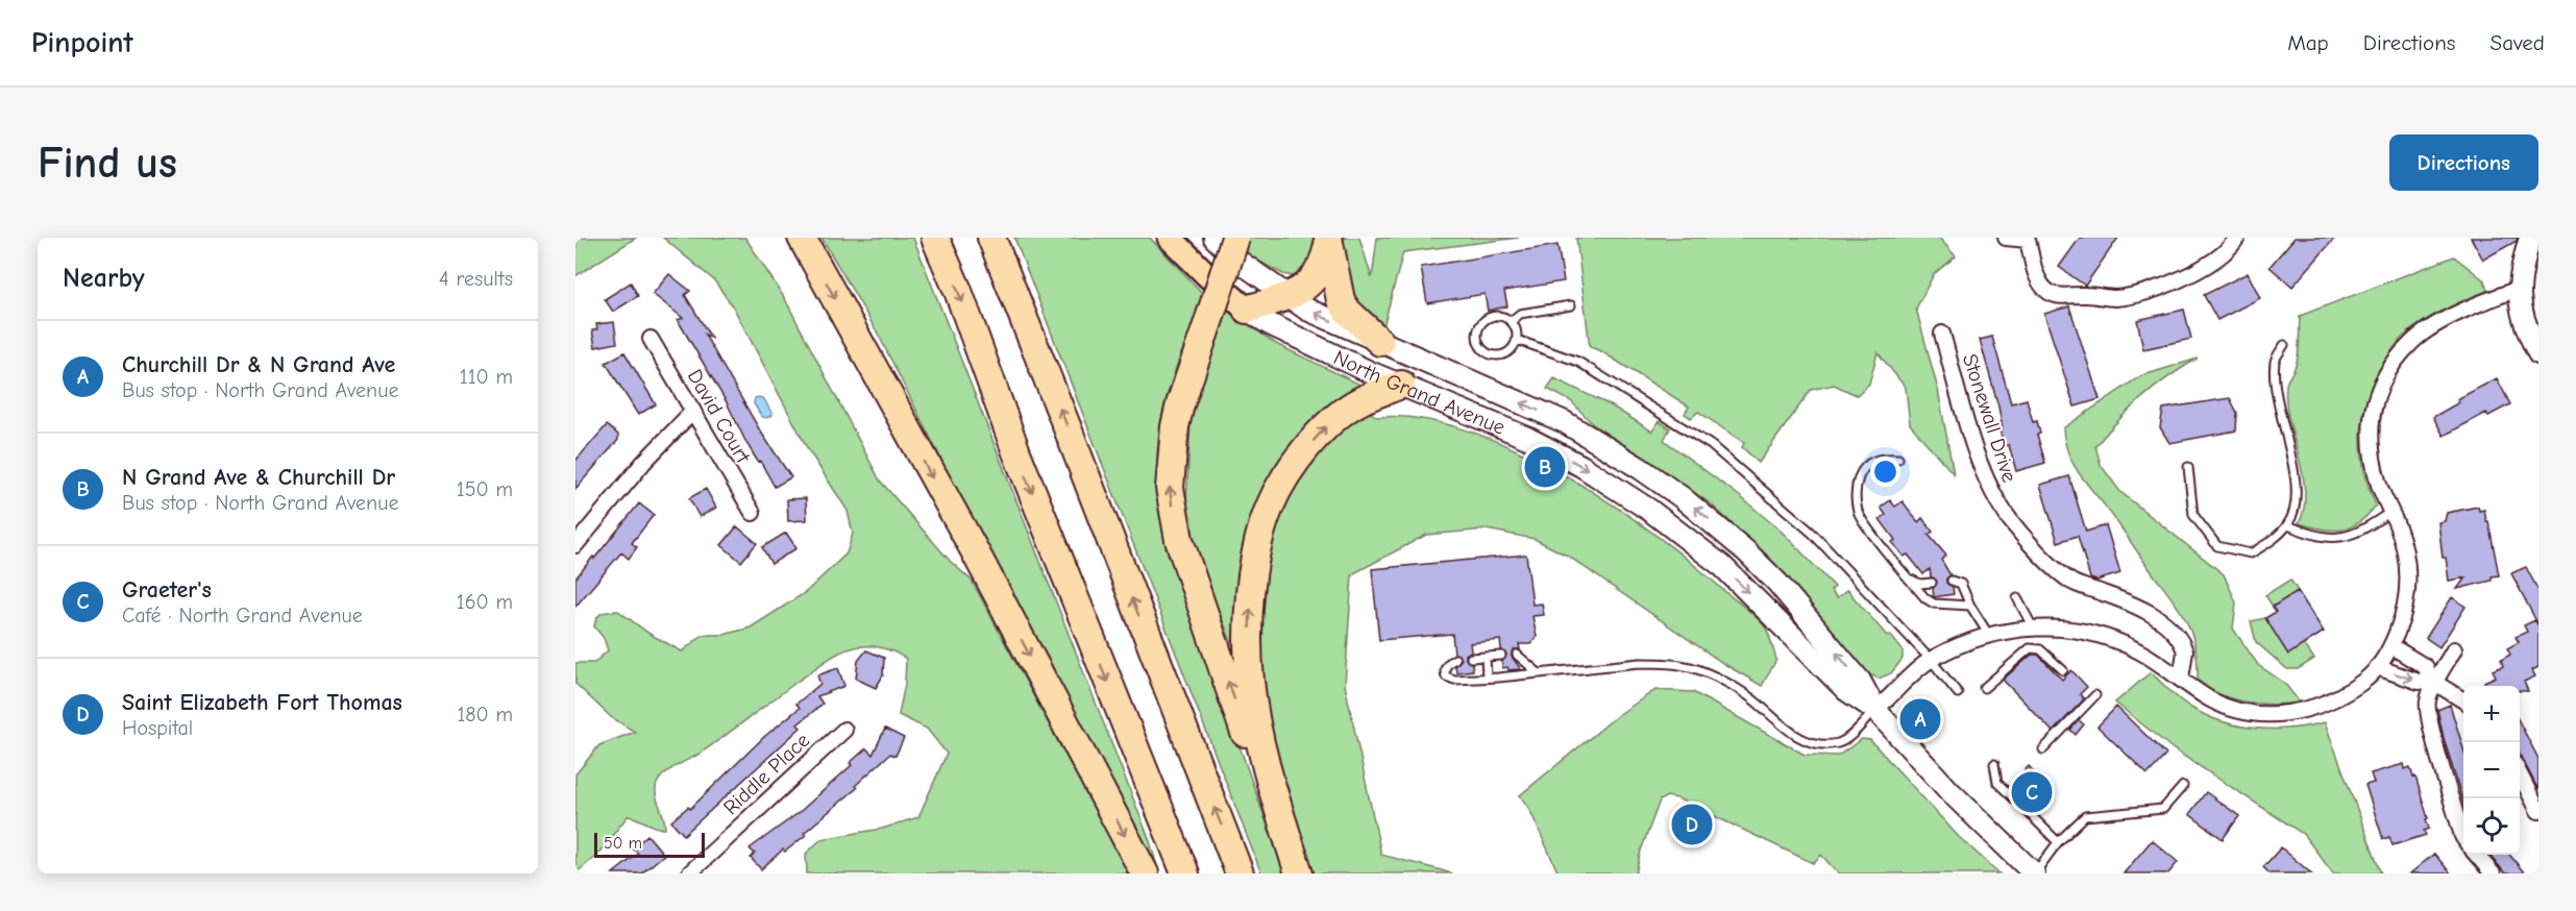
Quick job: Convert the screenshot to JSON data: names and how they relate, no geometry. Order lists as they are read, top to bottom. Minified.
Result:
{"streets":{"main road":["North Grand Avenue"],"street":["David Court","Stonewall Drive","Riddle Place"]},"scale_bar":"50 m","page":{"header":"Pinpoint","nav":["Map","Directions","Saved"],"buttons":"Directions","title":"Find us","heading":["Nearby","4 results"],"list":[{"mark":"A","name":"Churchill Dr & N Grand Ave","note":"Bus stop · North Grand Avenue","value":"110 m"},{"mark":"B","name":"N Grand Ave & Churchill Dr","note":"Bus stop · North Grand Avenue","value":"150 m"},{"mark":"C","name":"Graeter's","note":"Café · North Grand Avenue","value":"160 m"},{"mark":"D","name":"Saint Elizabeth Fort Thomas","note":"Hospital","value":"180 m"}],"pins":["B","A","C","D"],"map_buttons":["+","−"],"scale":"50 m"}}
